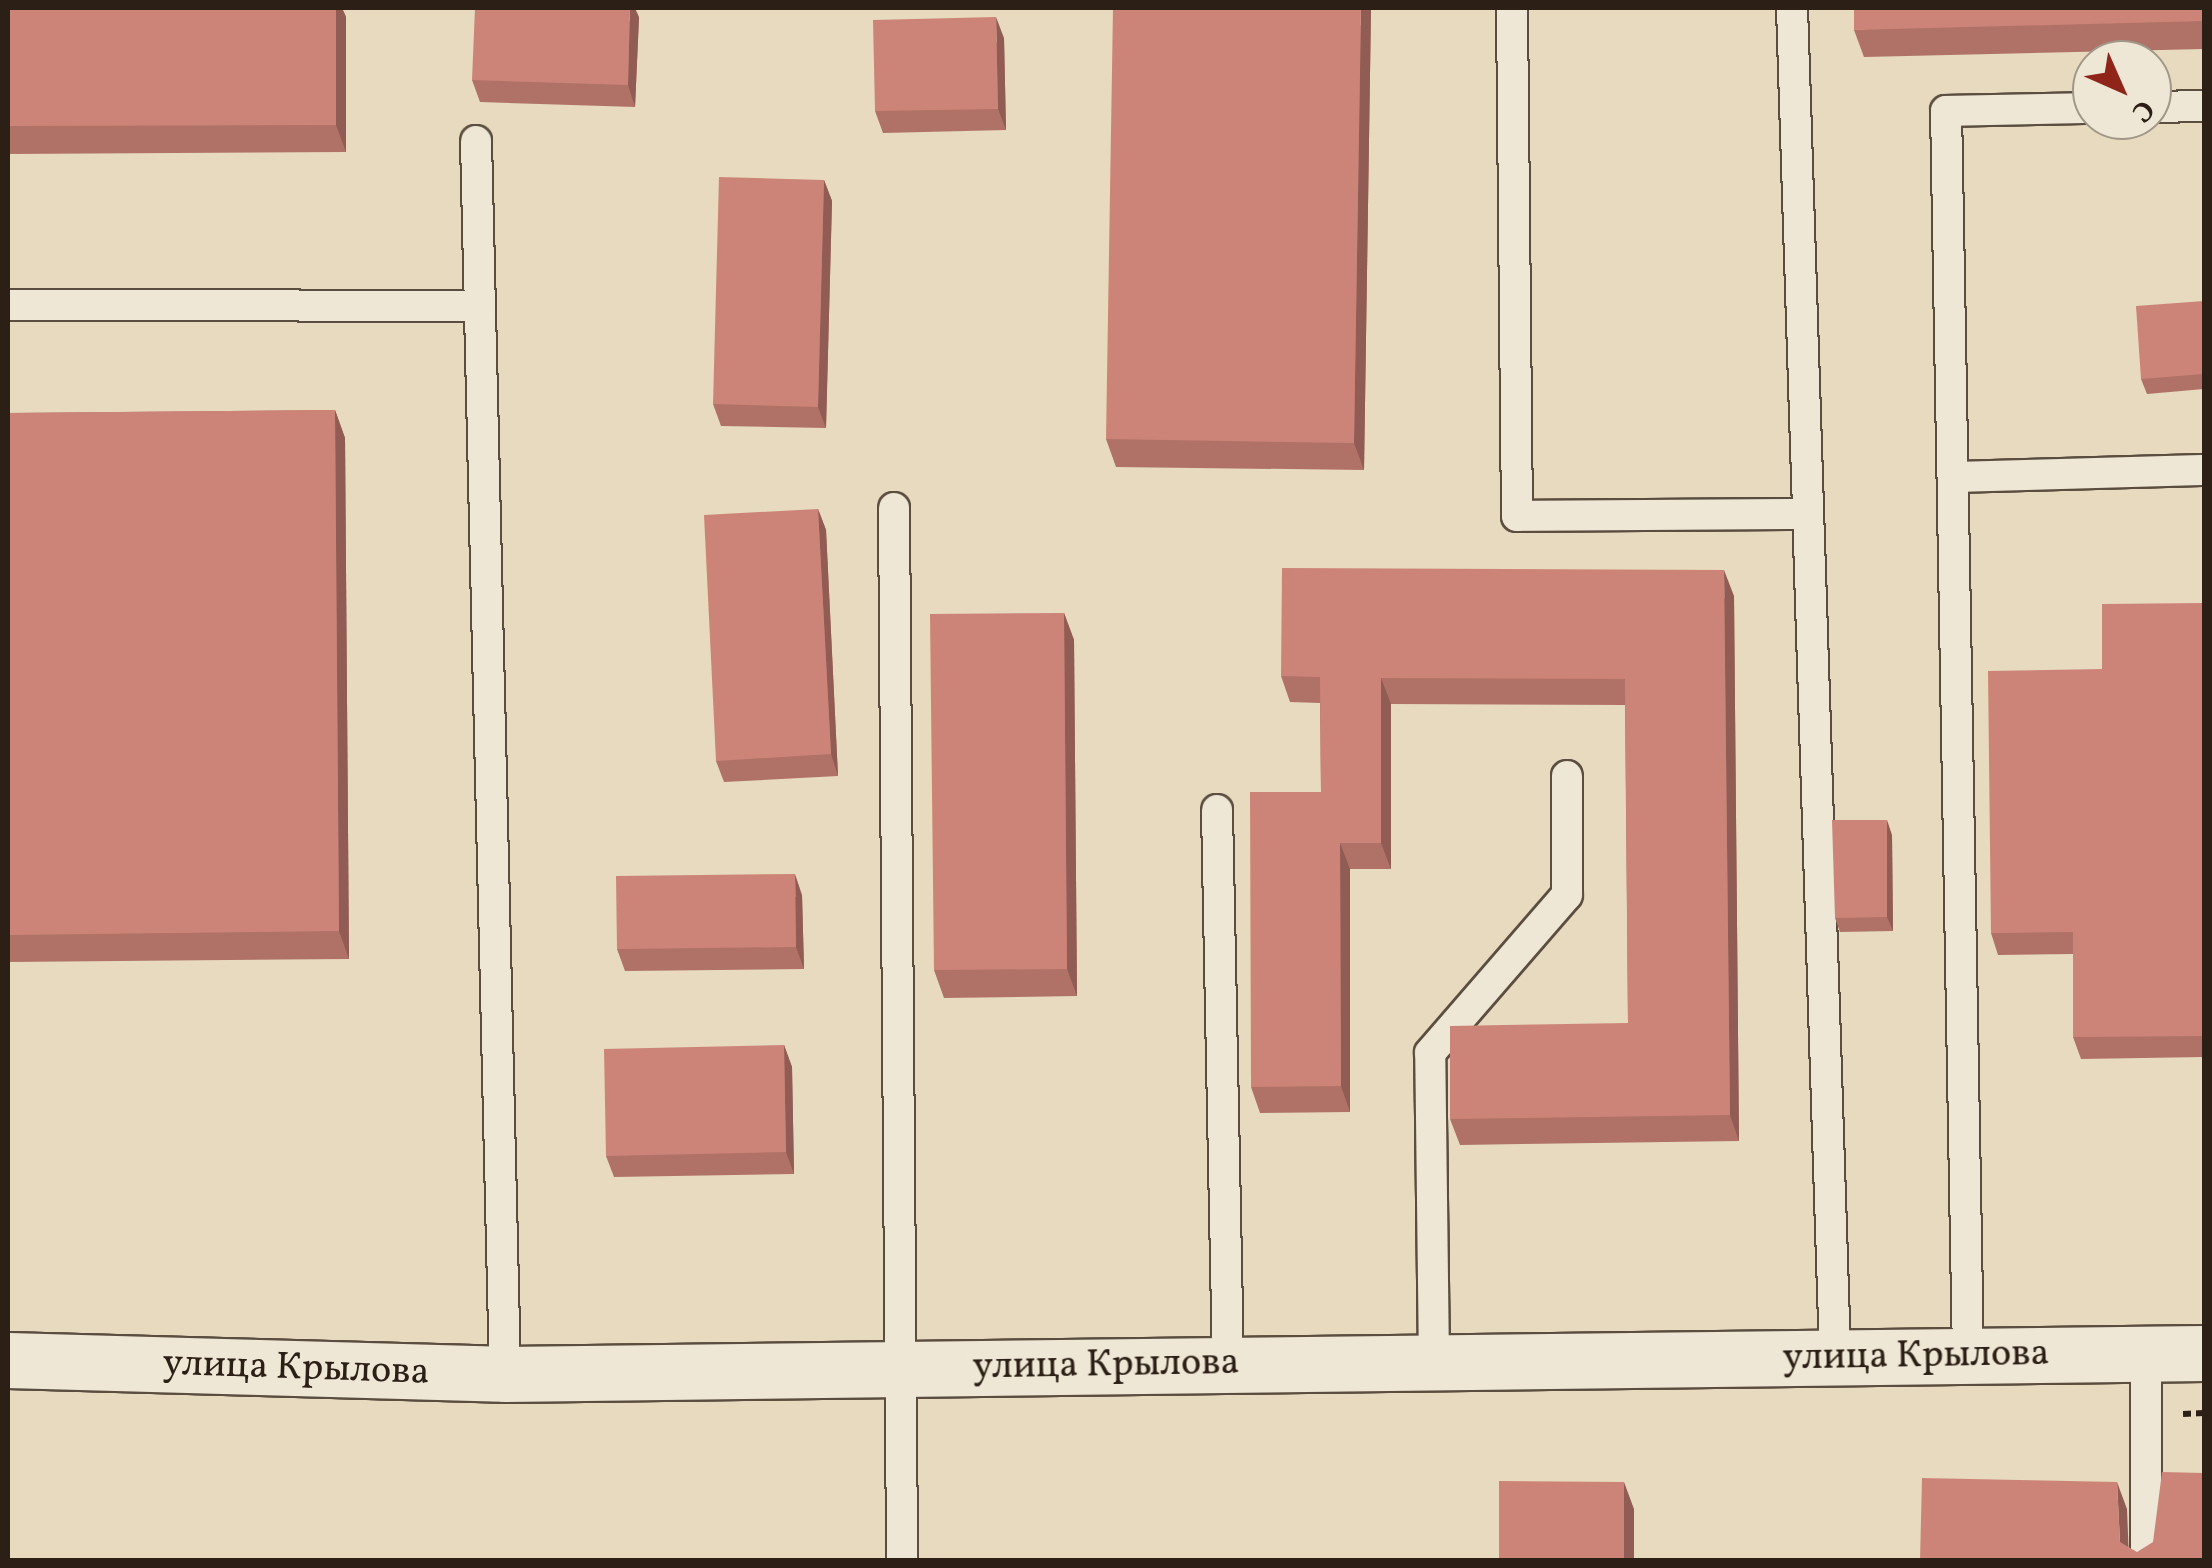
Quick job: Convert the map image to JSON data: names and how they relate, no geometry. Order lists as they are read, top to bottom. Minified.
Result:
{"streets":{"street":["улица Крылова"]},"north":"bottom right"}
